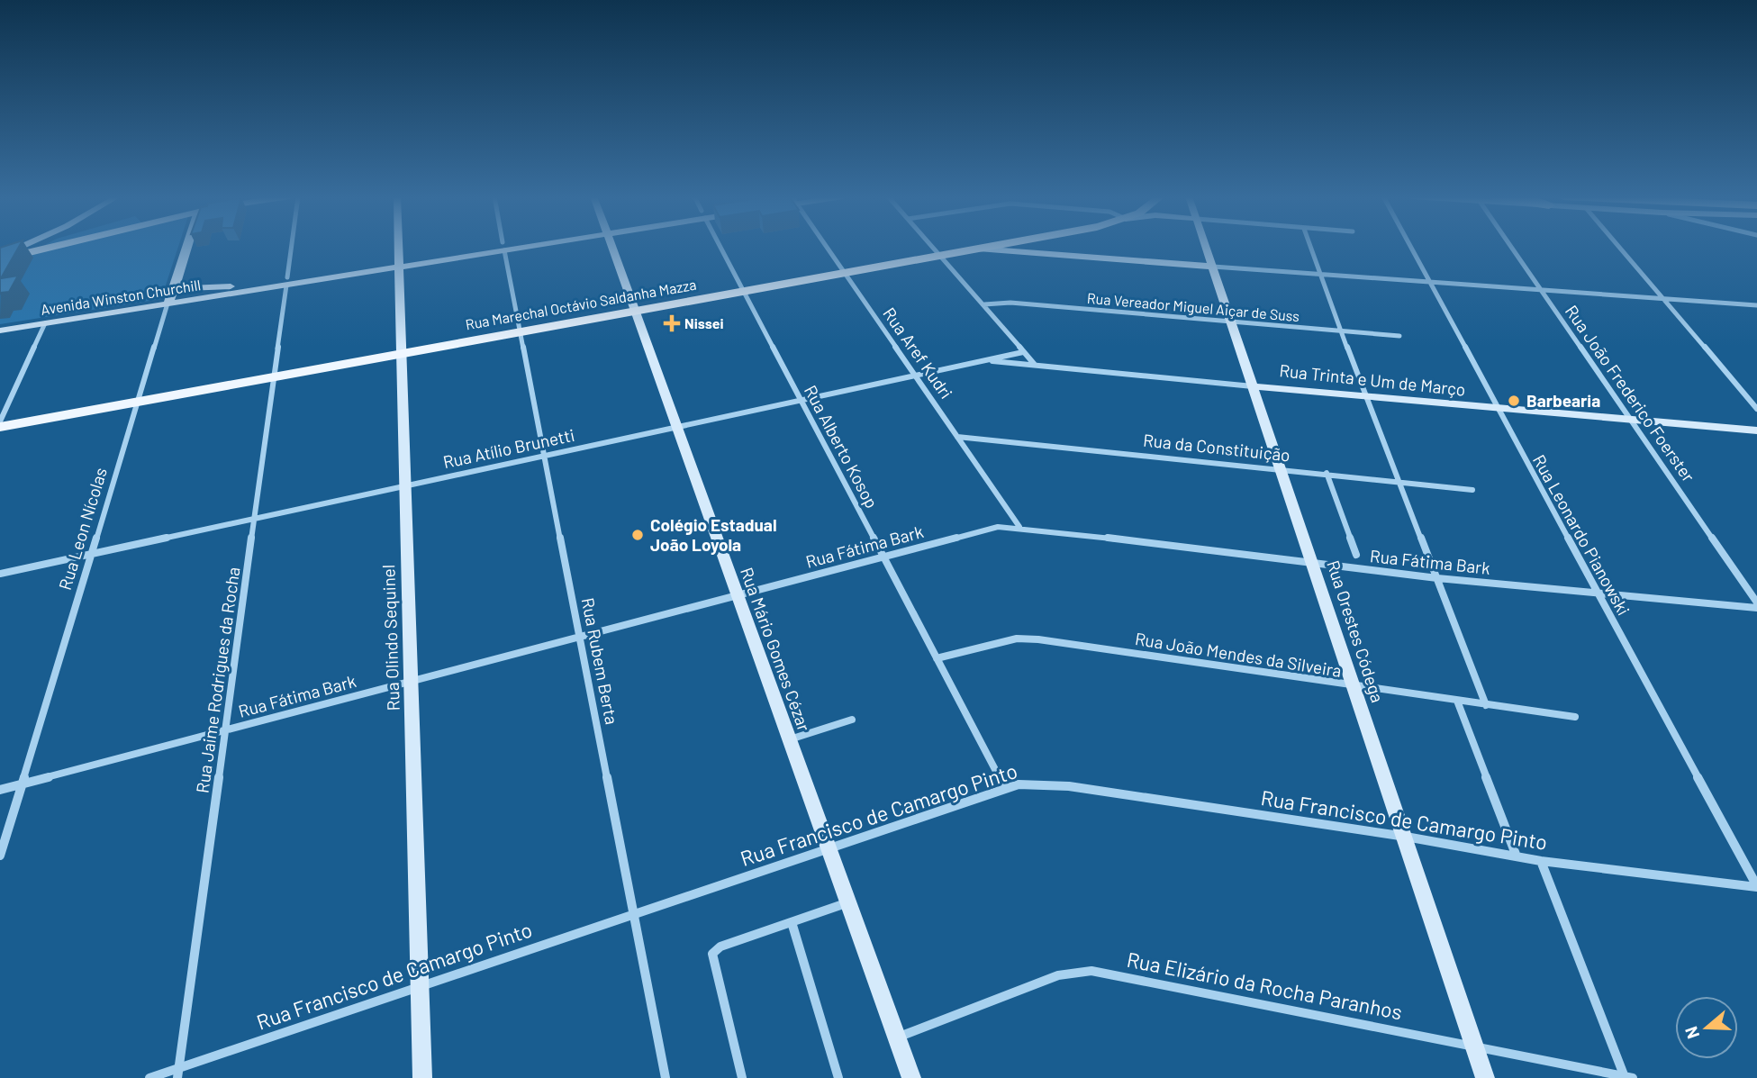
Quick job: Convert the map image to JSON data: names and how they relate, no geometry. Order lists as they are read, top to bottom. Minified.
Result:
{"streets":{"main road":["Rua Marechal Octávio Saldanha Mazza"],"street":["Avenida Winston Churchill","Rua Vereador Miguel Aiçar de Suss","Rua Aref Kudri","Rua Trinta e Um de Março","Rua João Frederico Foerster","Rua Alberto Kosop","Rua da Constituição","Rua Atílio Brunetti","Rua Leon Nícolas","Rua Leonardo Pianowski","Rua Fátima Bark","Rua Orestes Códega","Rua Olindo Sequinel","Rua Mário Gomes Cézar","Rua João Mendes da Silveira","Rua Rubem Berta","Rua Jaime Rodrigues da Rocha","Rua Francisco de Camargo Pinto","Rua Elizário da Rocha Paranhos"]},"crossings":[["Avenida Winston Churchill","Rua Leon Nícolas"],["Avenida Winston Churchill","Rua Olindo Sequinel"],["Avenida Winston Churchill","Rua Jaime Rodrigues da Rocha"],["Rua Marechal Octávio Saldanha Mazza","Rua Aref Kudri"],["Rua Marechal Octávio Saldanha Mazza","Rua Alberto Kosop"],["Rua Marechal Octávio Saldanha Mazza","Rua Leon Nícolas"],["Rua Marechal Octávio Saldanha Mazza","Rua Olindo Sequinel"],["Rua Marechal Octávio Saldanha Mazza","Rua Mário Gomes Cézar"],["Rua Marechal Octávio Saldanha Mazza","Rua Rubem Berta"],["Rua Marechal Octávio Saldanha Mazza","Rua Jaime Rodrigues da Rocha"],["Rua Vereador Miguel Aiçar de Suss","Rua Orestes Códega"],["Rua Aref Kudri","Rua da Constituição"],["Rua Aref Kudri","Rua Atílio Brunetti"],["Rua Aref Kudri","Rua Fátima Bark"],["Rua Trinta e Um de Março","Rua João Frederico Foerster"],["Rua Trinta e Um de Março","Rua Atílio Brunetti"],["Rua Trinta e Um de Março","Rua Leonardo Pianowski"],["Rua Trinta e Um de Março","Rua Orestes Códega"],["Rua Alberto Kosop","Rua Atílio Brunetti"],["Rua Alberto Kosop","Rua Fátima Bark"],["Rua Alberto Kosop","Rua João Mendes da Silveira"],["Rua Alberto Kosop","Rua Francisco de Camargo Pinto"],["Rua da Constituição","Rua Orestes Códega"],["Rua Atílio Brunetti","Rua Leon Nícolas"],["Rua Atílio Brunetti","Rua Olindo Sequinel"],["Rua Atílio Brunetti","Rua Mário Gomes Cézar"],["Rua Atílio Brunetti","Rua Rubem Berta"],["Rua Atílio Brunetti","Rua Jaime Rodrigues da Rocha"],["Rua Leon Nícolas","Rua Fátima Bark"],["Rua Leonardo Pianowski","Rua Fátima Bark"],["Rua Leonardo Pianowski","Rua Francisco de Camargo Pinto"],["Rua Fátima Bark","Rua Orestes Códega"],["Rua Fátima Bark","Rua Olindo Sequinel"],["Rua Fátima Bark","Rua Mário Gomes Cézar"],["Rua Fátima Bark","Rua Rubem Berta"],["Rua Fátima Bark","Rua Jaime Rodrigues da Rocha"],["Rua Orestes Códega","Rua João Mendes da Silveira"],["Rua Orestes Códega","Rua Francisco de Camargo Pinto"],["Rua Orestes Códega","Rua Elizário da Rocha Paranhos"],["Rua Olindo Sequinel","Rua Francisco de Camargo Pinto"],["Rua Mário Gomes Cézar","Rua Francisco de Camargo Pinto"],["Rua Mário Gomes Cézar","Rua Elizário da Rocha Paranhos"],["Rua Rubem Berta","Rua Francisco de Camargo Pinto"],["Rua Jaime Rodrigues da Rocha","Rua Francisco de Camargo Pinto"]],"places":{"health":["Nissei"],"other":["Barbearia","Colégio Estadual João Loyola"]},"north":"left"}
